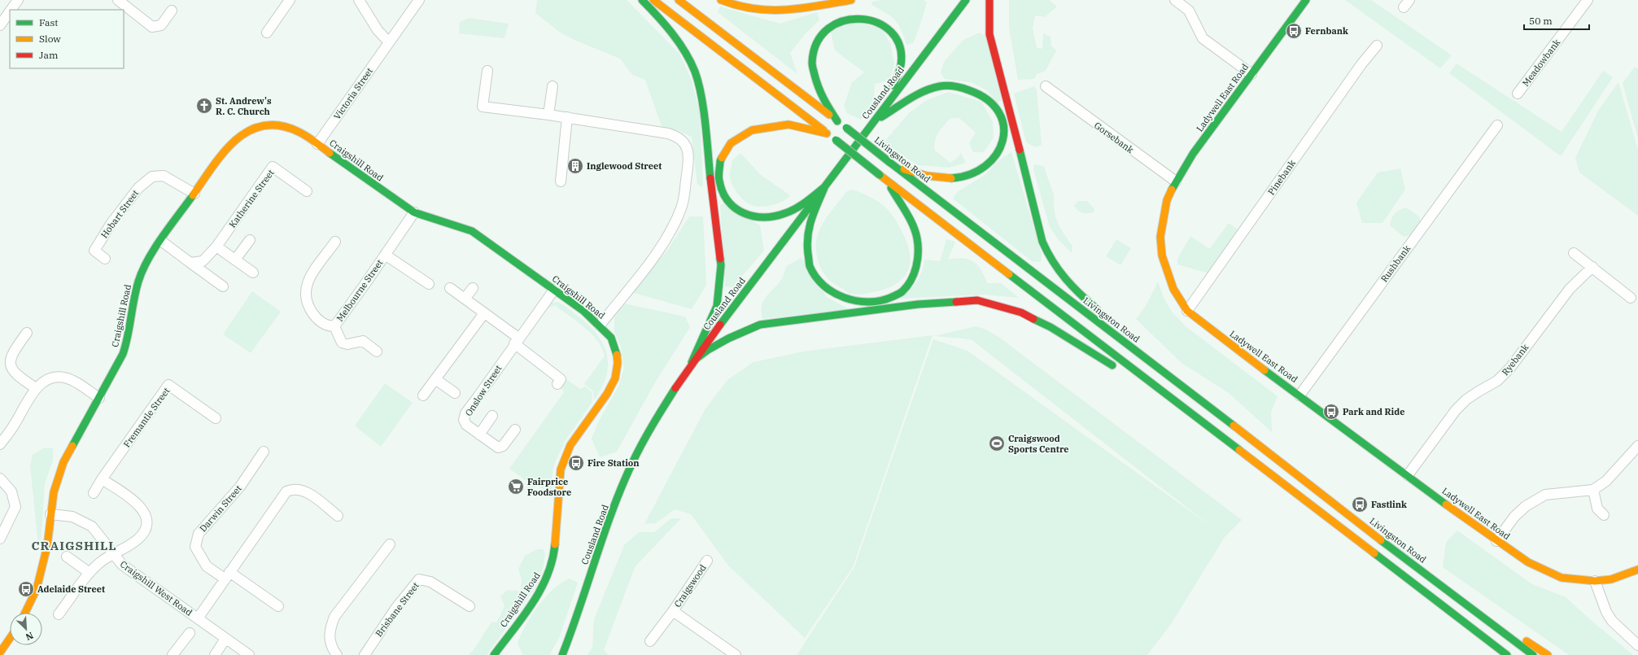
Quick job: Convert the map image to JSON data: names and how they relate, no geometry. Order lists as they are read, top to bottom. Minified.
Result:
{"streets":{"main road":["Cousland Road","Ladywell East Road","Livingston Road","Craigshill Road"],"street":["Meadowbank","Victoria Street","Gorsebank","Pinebank","Katherine Street","Hobart Street","Rushbank","Melbourne Street","Ryebank","Onslow Street","Fremantle Street","Darwin Street","Craigswood","Craigshill West Road","Brisbane Street"]},"crossings":[["Victoria Street","Craigshill Road"],["Ladywell East Road","Gorsebank"],["Ladywell East Road","Pinebank"],["Ladywell East Road","Rushbank"],["Ladywell East Road","Ryebank"],["Craigshill Road","Hobart Street"],["Craigshill Road","Melbourne Street"],["Craigshill Road","Onslow Street"],["Craigshill Road","Craigshill West Road"]],"districts":["CRAIGSHILL"],"places":{"bus stop":["Fernbank","Park and Ride","Fire Station","Fastlink","Adelaide Street"],"church":["St. Andrew's R. C. Church"],"building":["Inglewood Street"],"sports":["Craigswood Sports Centre"],"supermarket":["Fairprice Foodstore"]},"legend":["Fast","Slow","Jam"],"scale_bar":"50 m","north":"bottom right"}
